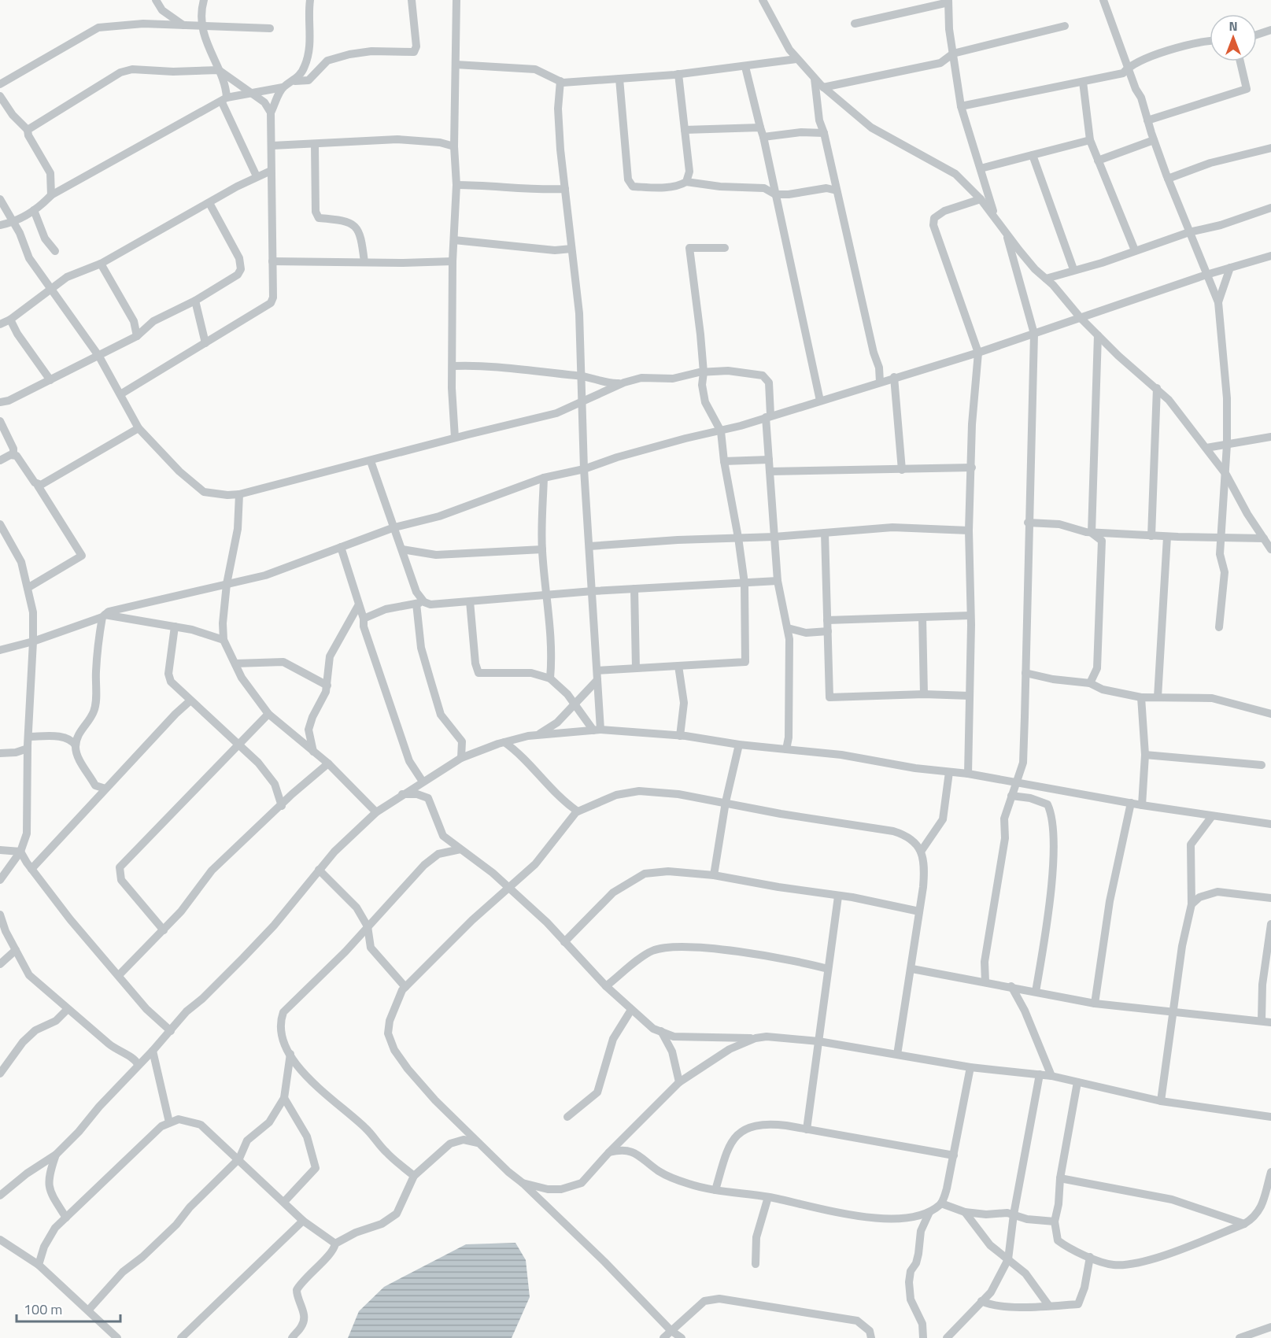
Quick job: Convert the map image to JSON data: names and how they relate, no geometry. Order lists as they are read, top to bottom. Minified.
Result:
{"scale_bar":"100 m","north":"top"}
